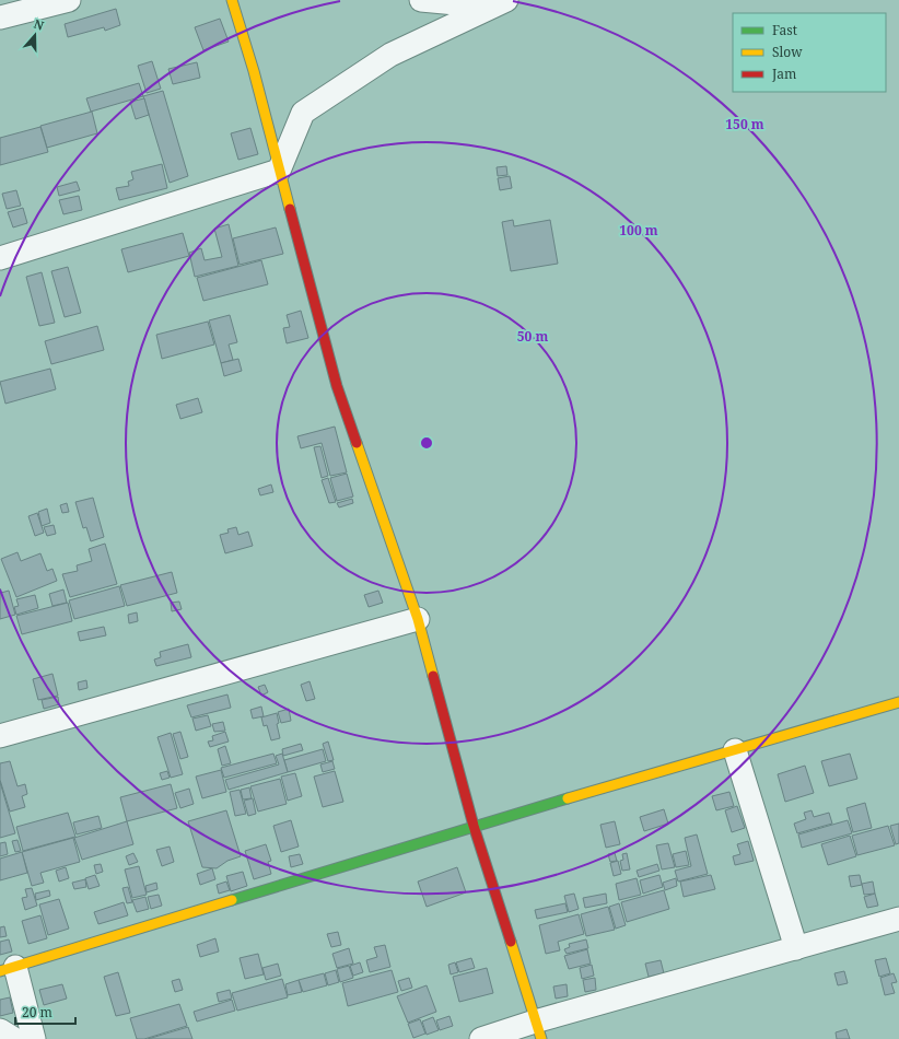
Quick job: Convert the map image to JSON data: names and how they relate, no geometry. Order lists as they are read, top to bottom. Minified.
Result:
{"legend":["Fast","Slow","Jam"],"scale_bar":"20 m","north":"top","rings":["150 m","100 m","50 m"]}
